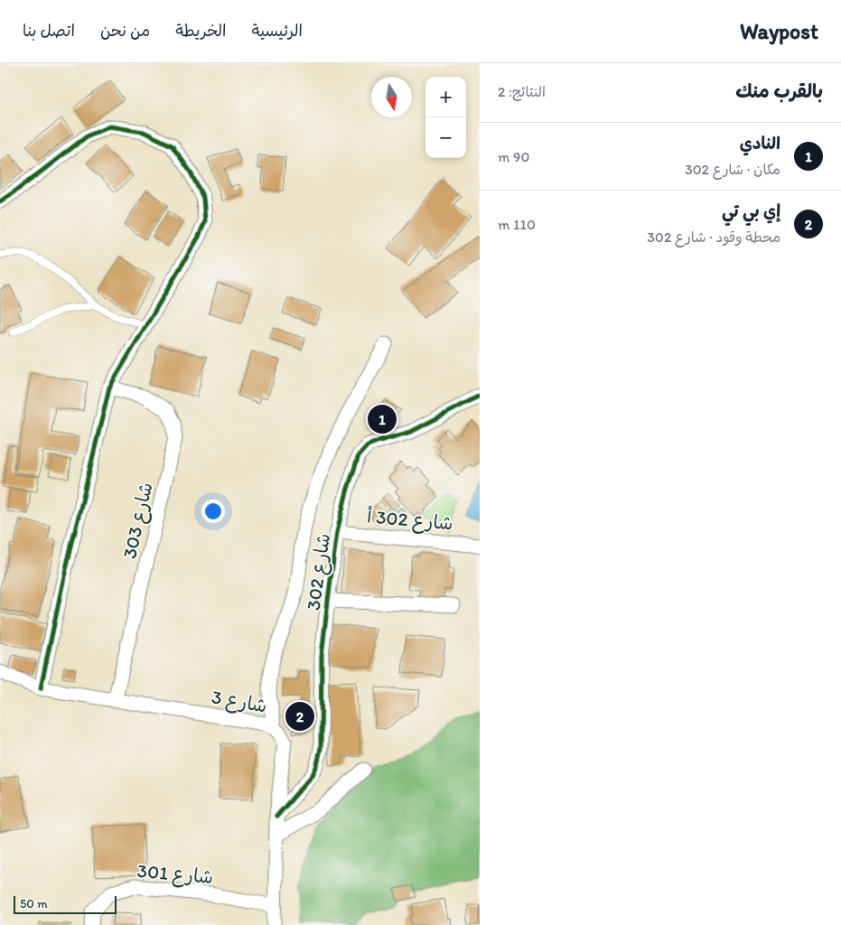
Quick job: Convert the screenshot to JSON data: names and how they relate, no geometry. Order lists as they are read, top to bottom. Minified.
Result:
{"streets":{"street":["شارع 302 أ","شارع 303","شارع 302","شارع 3","شارع 301"]},"crossings":[["شارع 302 أ","شارع 302"],["شارع 303","شارع 3"],["شارع 302","شارع 3"],["شارع 3","شارع 301"]],"scale_bar":"50 m","north":"bottom","page":{"header":"Waypost","nav":["الرئيسية","الخريطة","من نحن","اتصل بنا"],"heading":["بالقرب منك","النتائج: 2"],"map_buttons":["+","−"],"list":[{"mark":"1","name":"النادي","note":"مكان · شارع 302","value":"90 m"},{"mark":"2","name":"إي بي تي","note":"محطة وقود · شارع 302","value":"110 m"}],"pins":["1","2"],"scale":"50 m"}}
